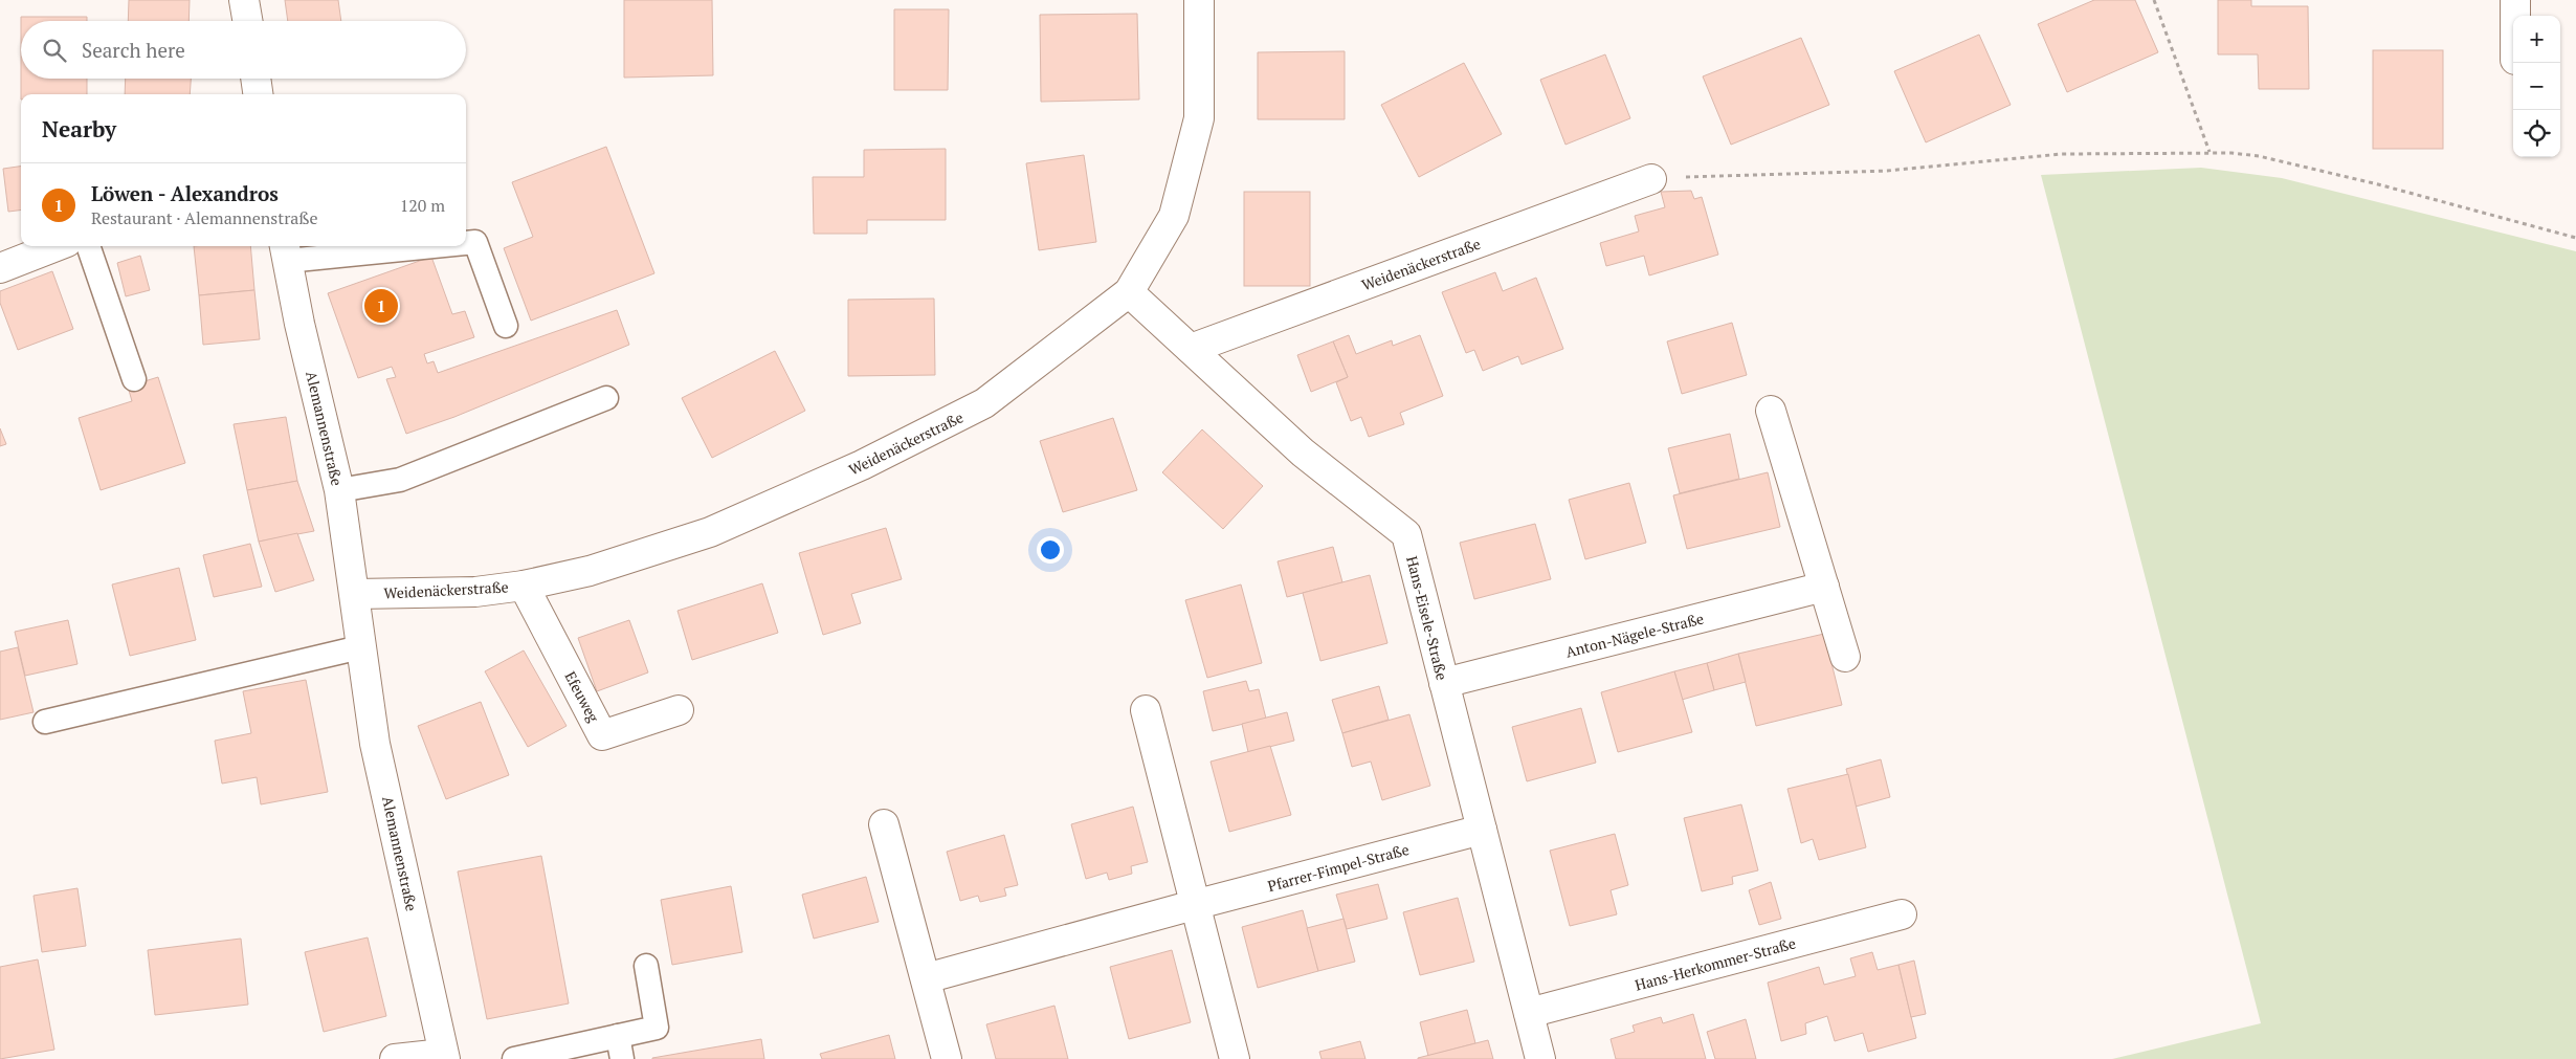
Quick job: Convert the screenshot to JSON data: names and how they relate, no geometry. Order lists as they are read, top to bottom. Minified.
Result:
{"streets":{"street":["Weidenäckerstraße","Alemannenstraße","Hans-Eisele-Straße","Anton-Nägele-Straße","Efeuweg","Pfarrer-Fimpel-Straße","Hans-Herkommer-Straße"]},"crossings":[["Weidenäckerstraße","Alemannenstraße"],["Weidenäckerstraße","Hans-Eisele-Straße"],["Weidenäckerstraße","Efeuweg"],["Hans-Eisele-Straße","Anton-Nägele-Straße"],["Hans-Eisele-Straße","Pfarrer-Fimpel-Straße"],["Hans-Eisele-Straße","Hans-Herkommer-Straße"]],"page":{"map_buttons":["+","−"],"search":"Search here","heading":"Nearby","list":[{"mark":"1","name":"Löwen - Alexandros","note":"Restaurant · Alemannenstraße","value":"120 m"}],"pins":"1"}}
